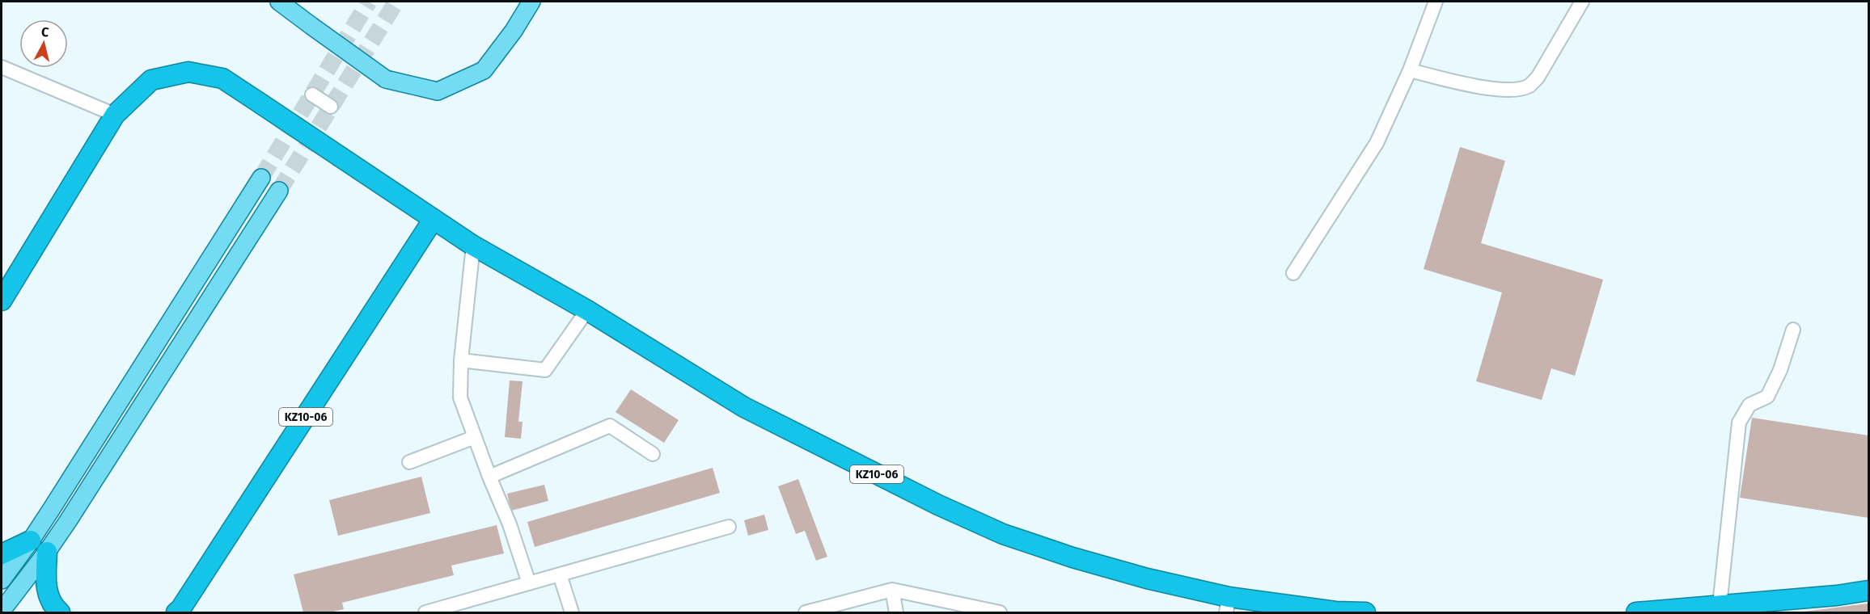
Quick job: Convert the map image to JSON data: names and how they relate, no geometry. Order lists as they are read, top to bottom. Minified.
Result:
{"streets":{"highway":["KZ10-06"]},"north":"top"}
